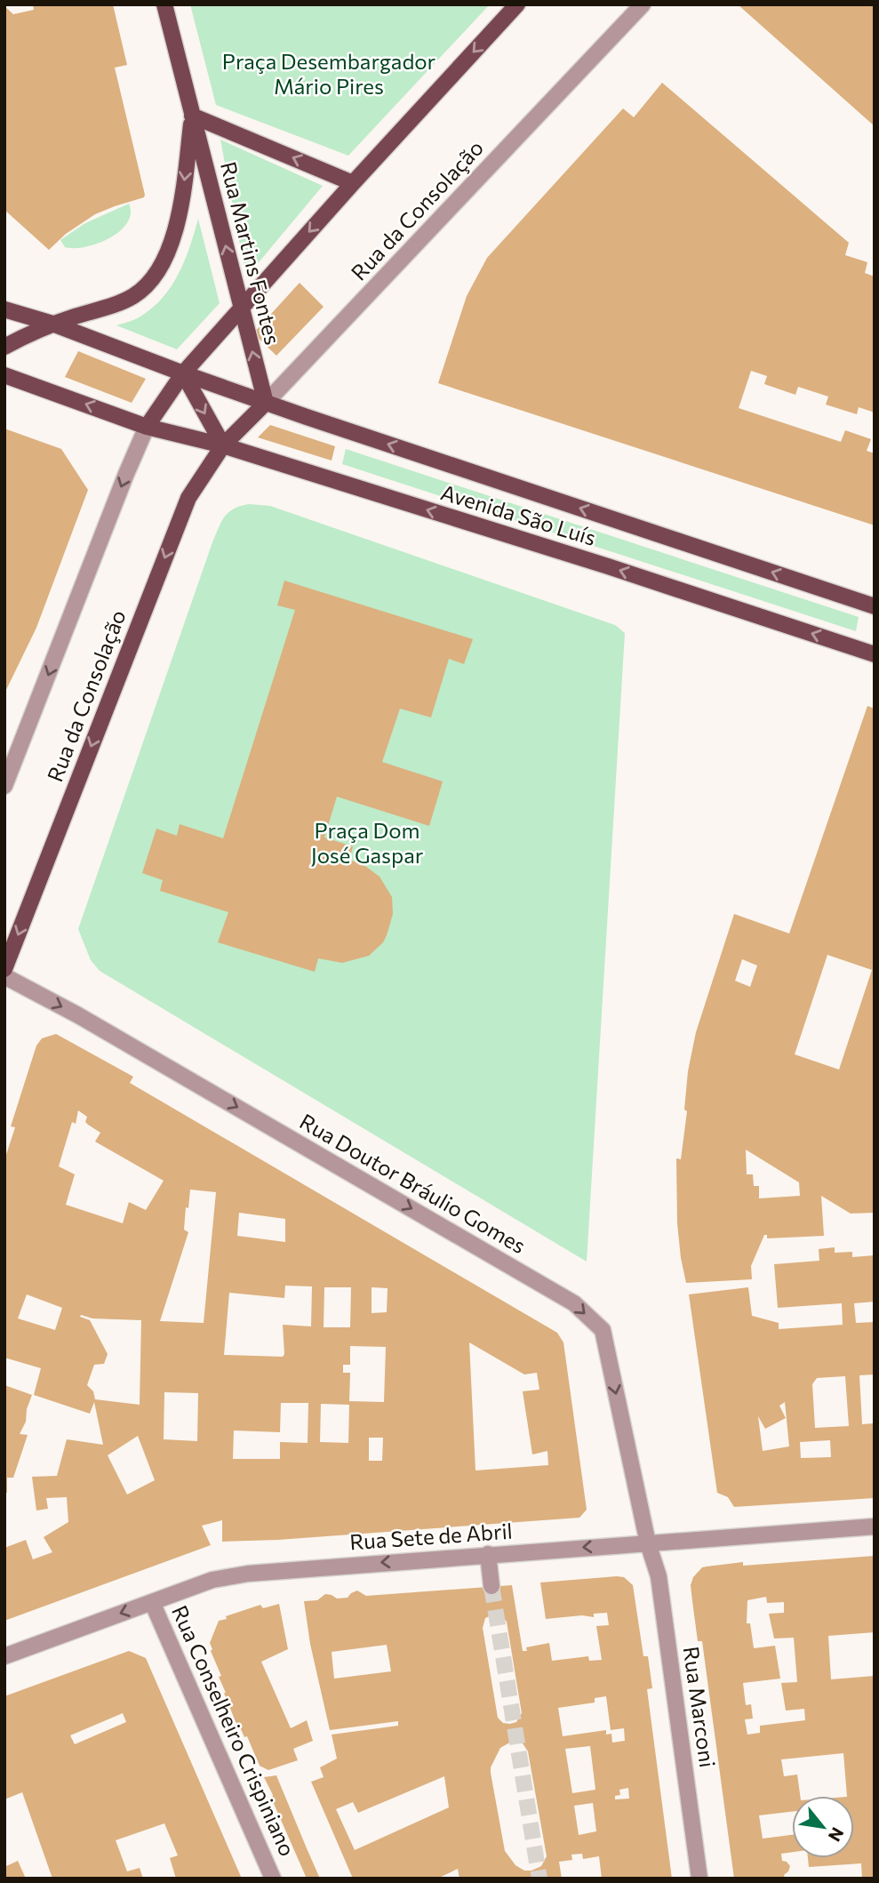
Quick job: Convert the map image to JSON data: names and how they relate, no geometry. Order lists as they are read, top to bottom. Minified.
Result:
{"streets":{"main road":["Rua da Consolação","Rua Martins Fontes","Avenida São Luís"],"street":["Rua Doutor Bráulio Gomes","Rua Sete de Abril","Rua Marconi","Rua Conselheiro Crispiniano"]},"crossings":[["Rua da Consolação","Rua Martins Fontes"],["Rua da Consolação","Avenida São Luís"],["Rua Martins Fontes","Avenida São Luís"],["Rua Doutor Bráulio Gomes","Rua Sete de Abril"],["Rua Doutor Bráulio Gomes","Rua Marconi"],["Rua Sete de Abril","Rua Marconi"],["Rua Sete de Abril","Rua Conselheiro Crispiniano"]],"one_way":["Rua da Consolação","Avenida São Luís","Rua Doutor Bráulio Gomes","Rua Sete de Abril"],"parks":["Praça Desembargador Mário Pires","Praça Dom José Gaspar"],"north":"bottom right"}
